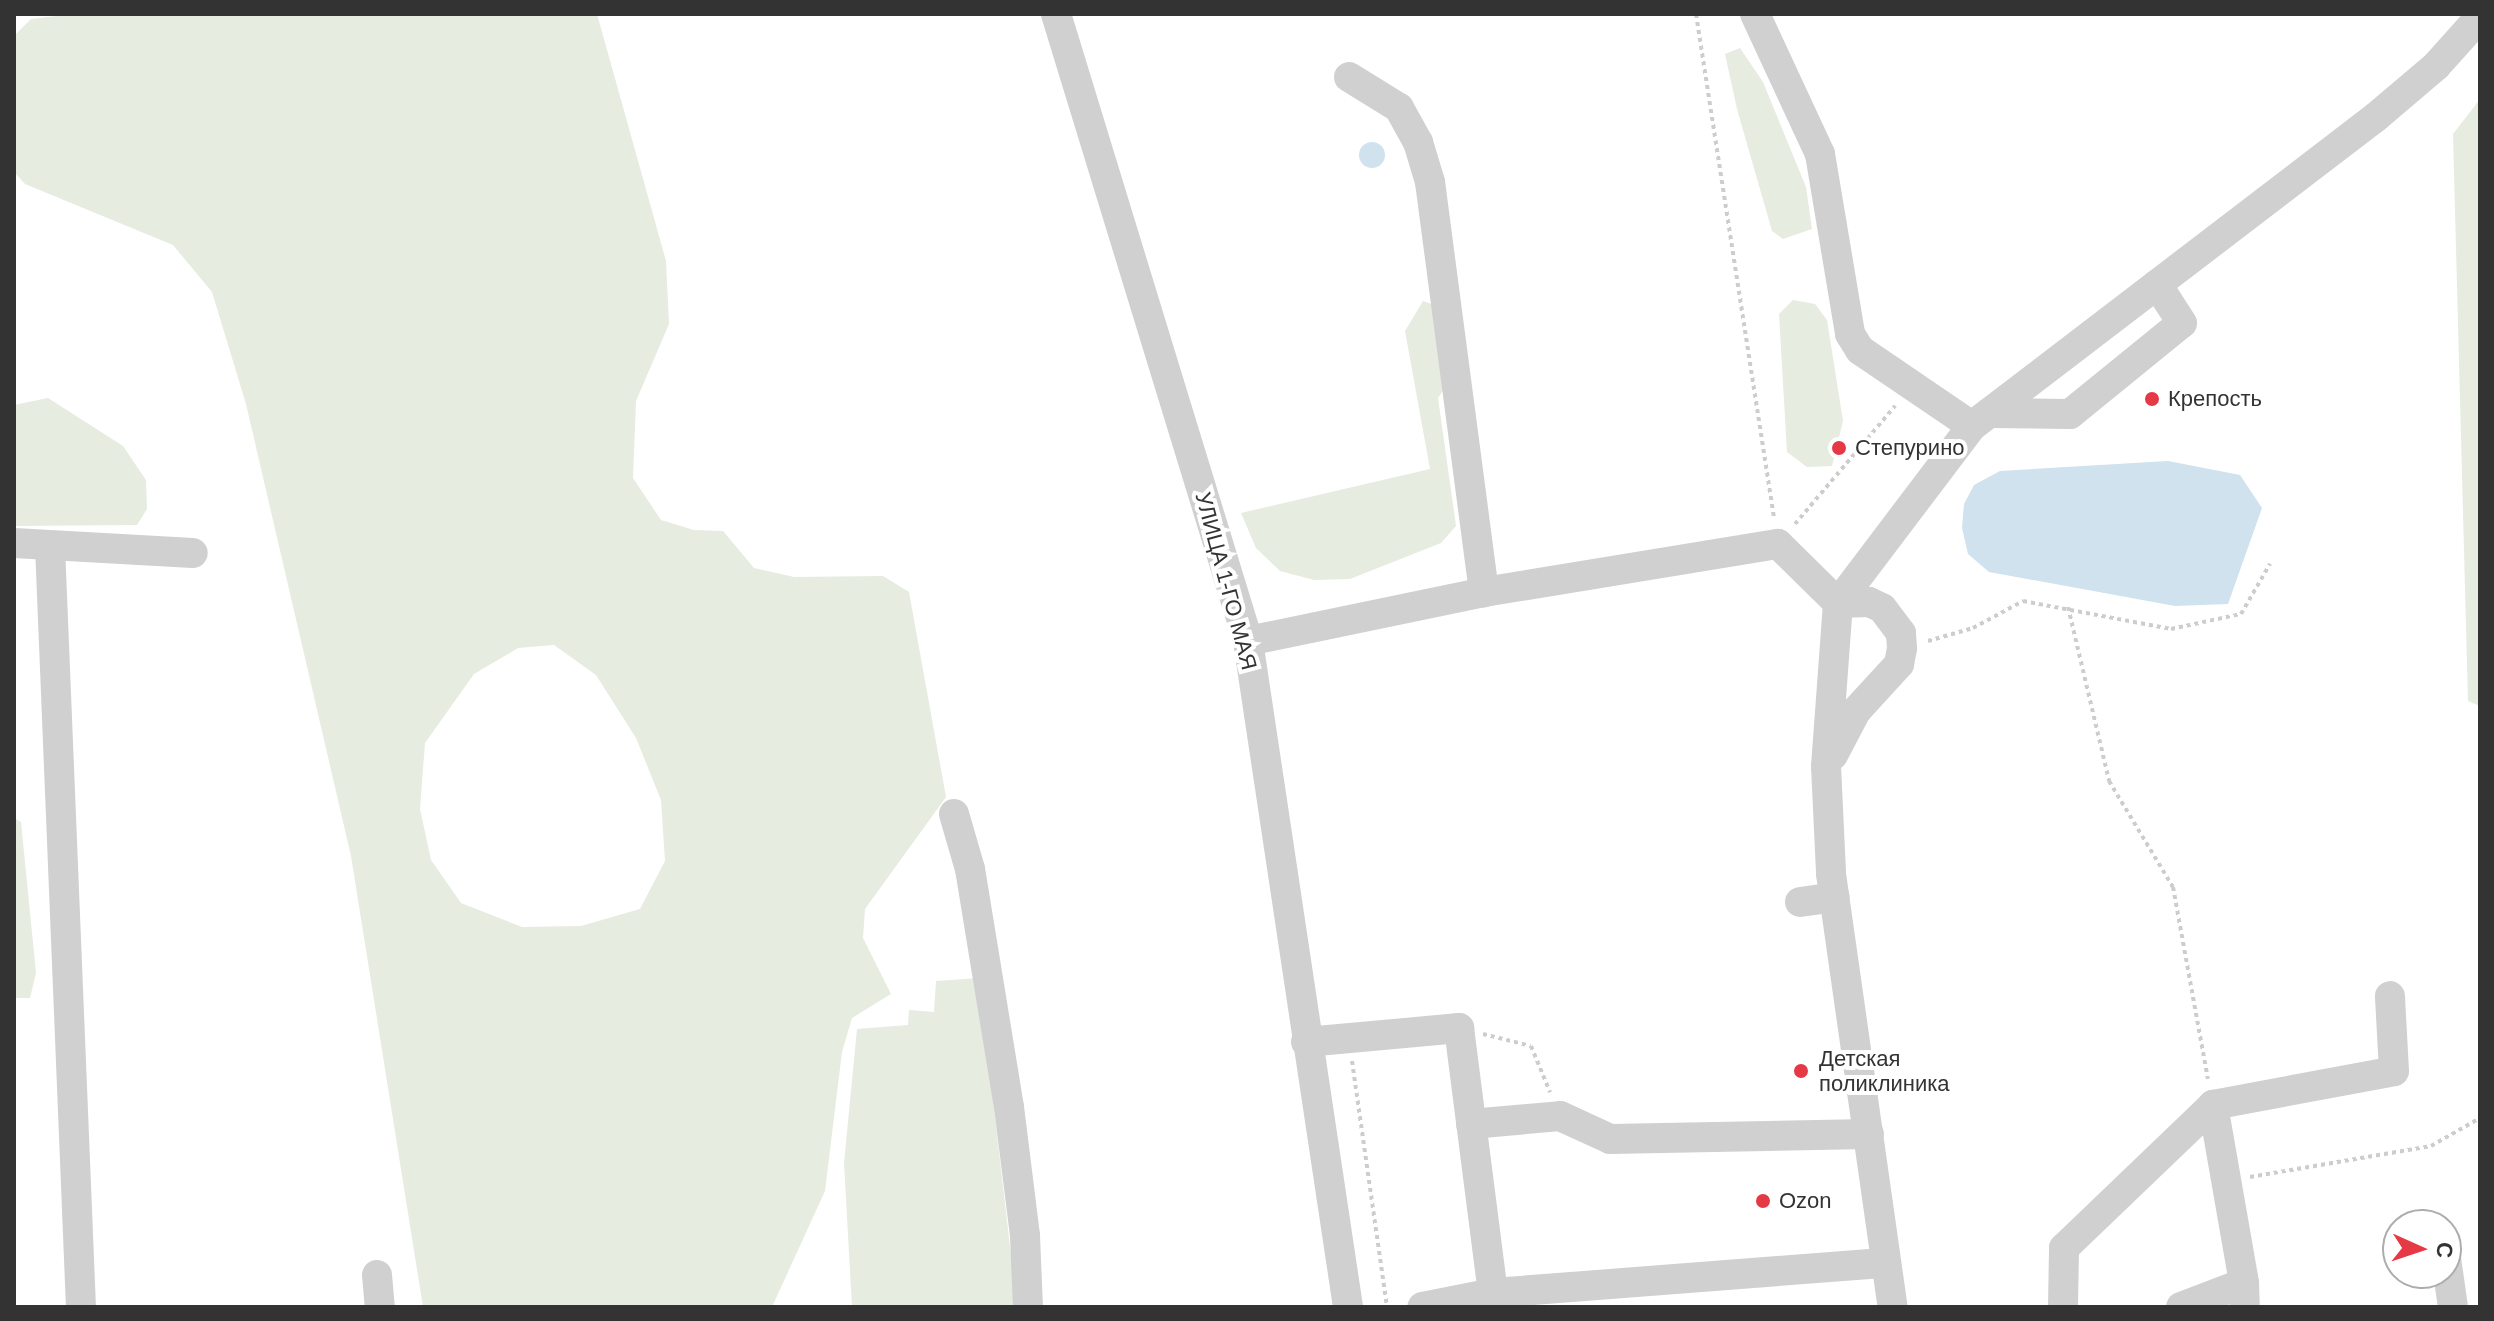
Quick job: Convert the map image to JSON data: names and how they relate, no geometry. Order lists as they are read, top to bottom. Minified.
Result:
{"streets":{"street":["УЛИЦА 1-ГО МАЯ"]},"places":["Крепость","Степурино","Детская поликлиника","Ozon"],"north":"right"}
